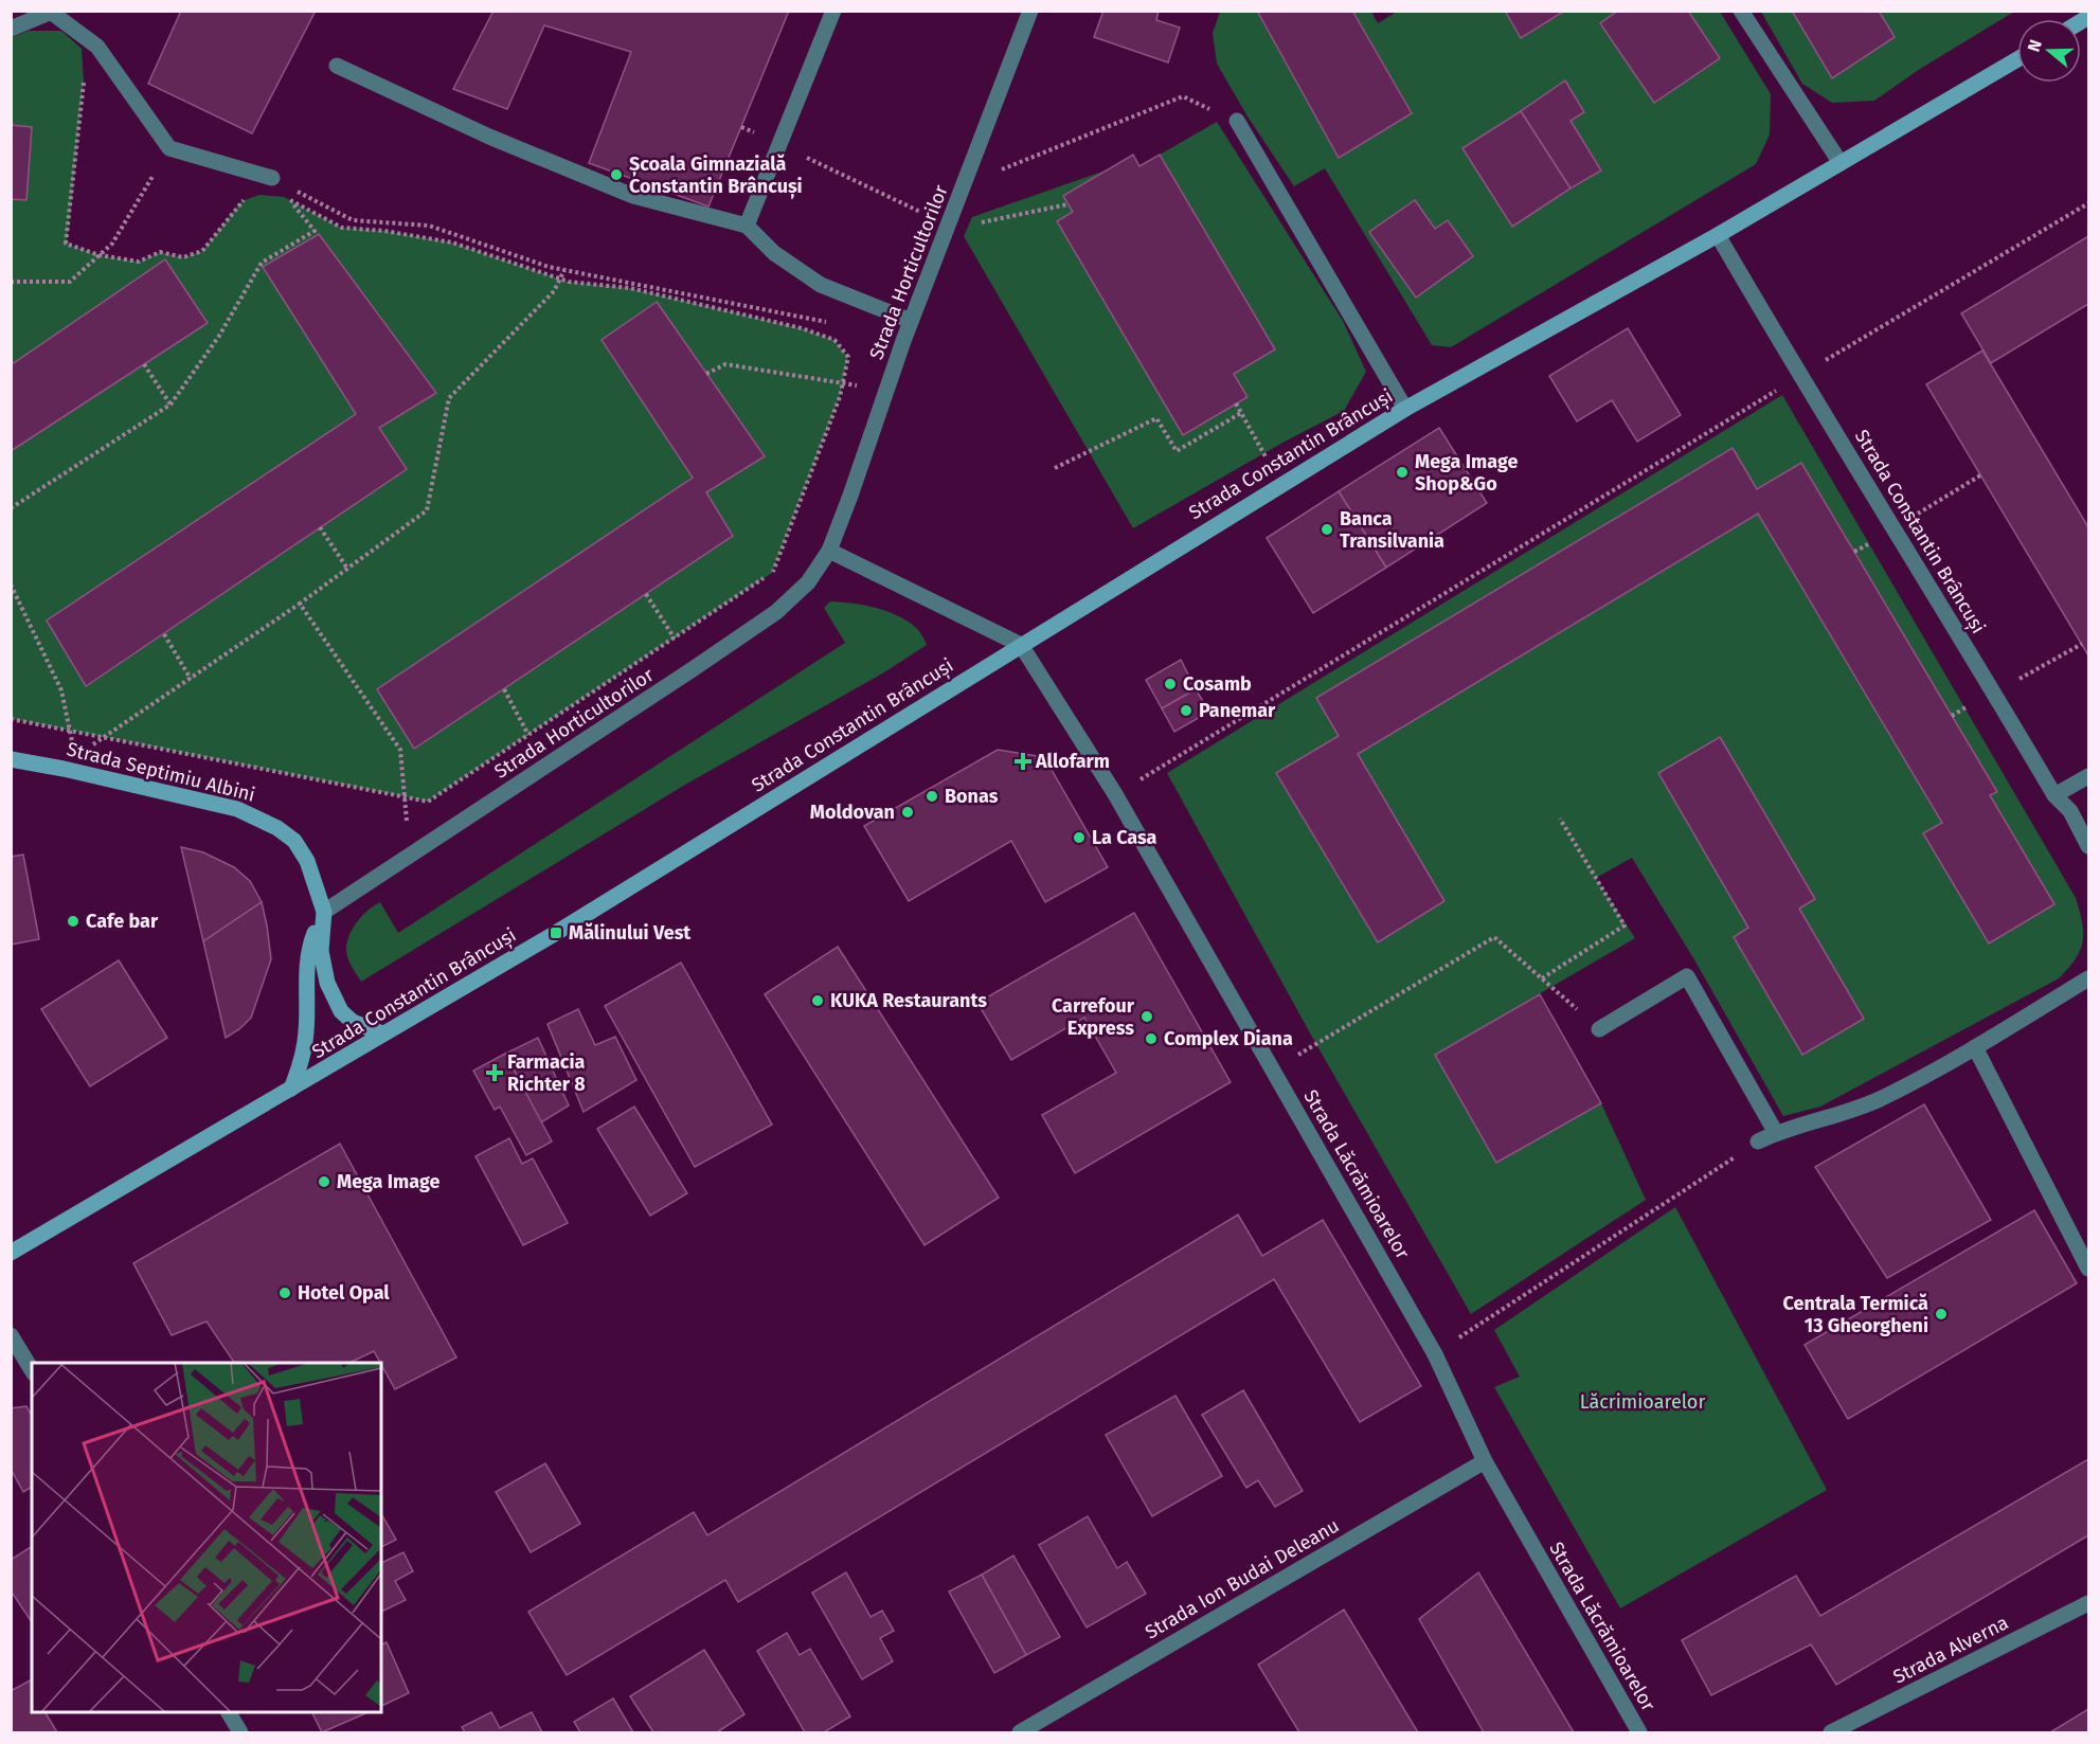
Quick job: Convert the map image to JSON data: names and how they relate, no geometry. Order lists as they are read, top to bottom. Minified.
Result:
{"streets":{"main road":["Strada Constantin Brâncuși","Strada Septimiu Albini"],"street":["Strada Horticultorilor","Strada Lăcrămioarelor","Strada Ion Budai Deleanu","Strada Alverna"]},"crossings":[["Strada Horticultorilor","Strada Septimiu Albini"],["Strada Constantin Brâncuși","Strada Septimiu Albini"],["Strada Constantin Brâncuși","Strada Lăcrămioarelor"],["Strada Lăcrămioarelor","Strada Ion Budai Deleanu"]],"parks":["Lăcrimioarelor"],"places":{"other":["Școala Gimnazială Constantin Brâncuși","Mega Image Shop&Go","Banca Transilvania","Cosamb","Panemar","Bonas","Moldovan","La Casa","Cafe bar","KUKA Restaurants","Carrefour Express","Complex Diana","Mega Image","Hotel Opal","Centrala Termică 13 Gheorgheni"],"health":["Allofarm","Farmacia Richter 8"],"transit":["Mălinului Vest"]},"north":"left"}
